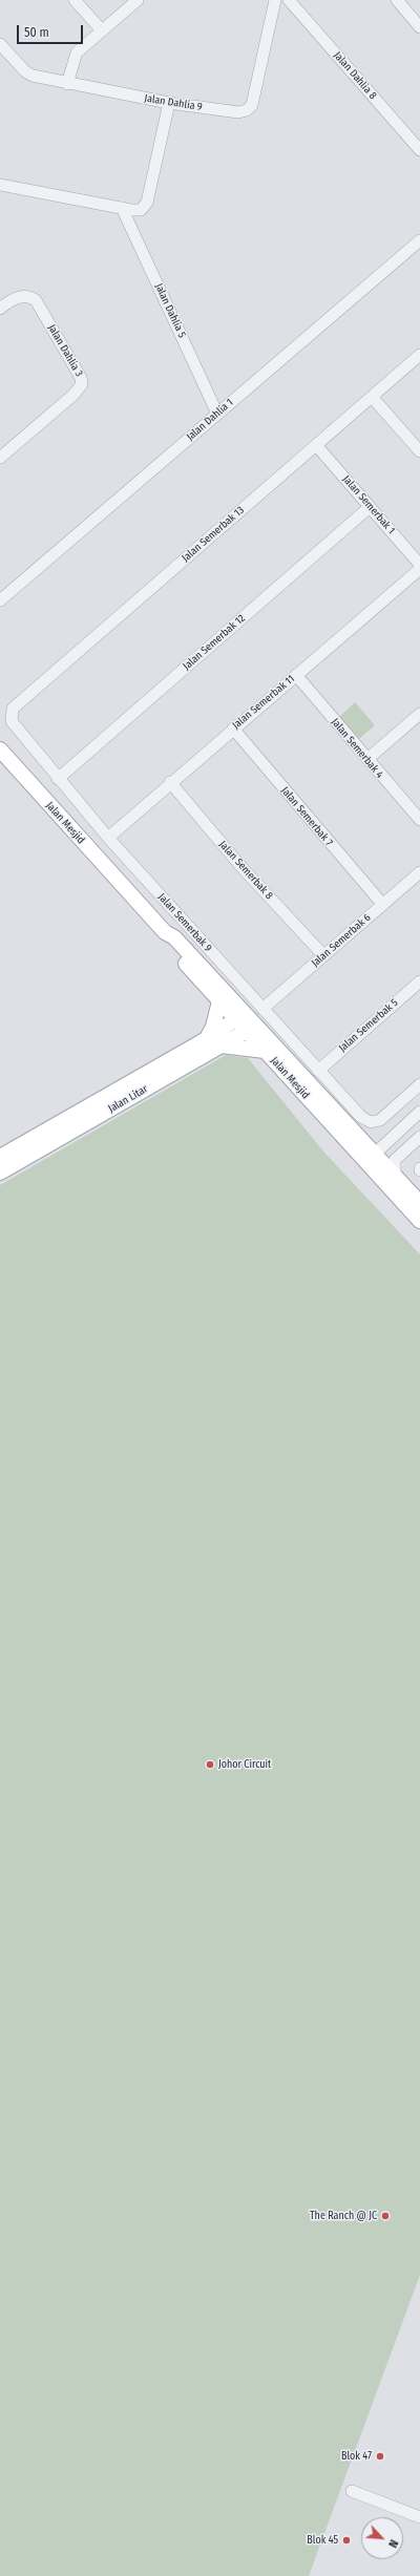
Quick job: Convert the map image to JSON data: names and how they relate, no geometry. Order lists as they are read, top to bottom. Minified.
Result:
{"streets":{"main road":["Jalan Mesjid","Jalan Litar"],"street":["Jalan Dahlia 8","Jalan Dahlia 9","Jalan Dahlia 5","Jalan Dahlia 3","Jalan Dahlia 1","Jalan Semerbak 1","Jalan Semerbak 13","Jalan Semerbak 12","Jalan Semerbak 11","Jalan Semerbak 4","Jalan Semerbak 7","Jalan Semerbak 8","Jalan Semerbak 9","Jalan Semerbak 6","Jalan Semerbak 5"]},"crossings":[["Jalan Dahlia 5","Jalan Dahlia 1"],["Jalan Semerbak 1","Jalan Semerbak 13"],["Jalan Semerbak 1","Jalan Semerbak 12"],["Jalan Semerbak 13","Jalan Semerbak 9"],["Jalan Semerbak 12","Jalan Semerbak 9"],["Jalan Semerbak 11","Jalan Semerbak 4"],["Jalan Semerbak 11","Jalan Semerbak 7"],["Jalan Semerbak 11","Jalan Semerbak 8"],["Jalan Semerbak 11","Jalan Semerbak 9"],["Jalan Semerbak 7","Jalan Semerbak 6"],["Jalan Mesjid","Jalan Litar"],["Jalan Semerbak 8","Jalan Semerbak 6"],["Jalan Semerbak 9","Jalan Semerbak 6"],["Jalan Semerbak 9","Jalan Semerbak 5"]],"places":["Johor Circuit","The Ranch @ JC","Blok 47","Blok 45"],"scale_bar":"50 m","north":"bottom right"}
